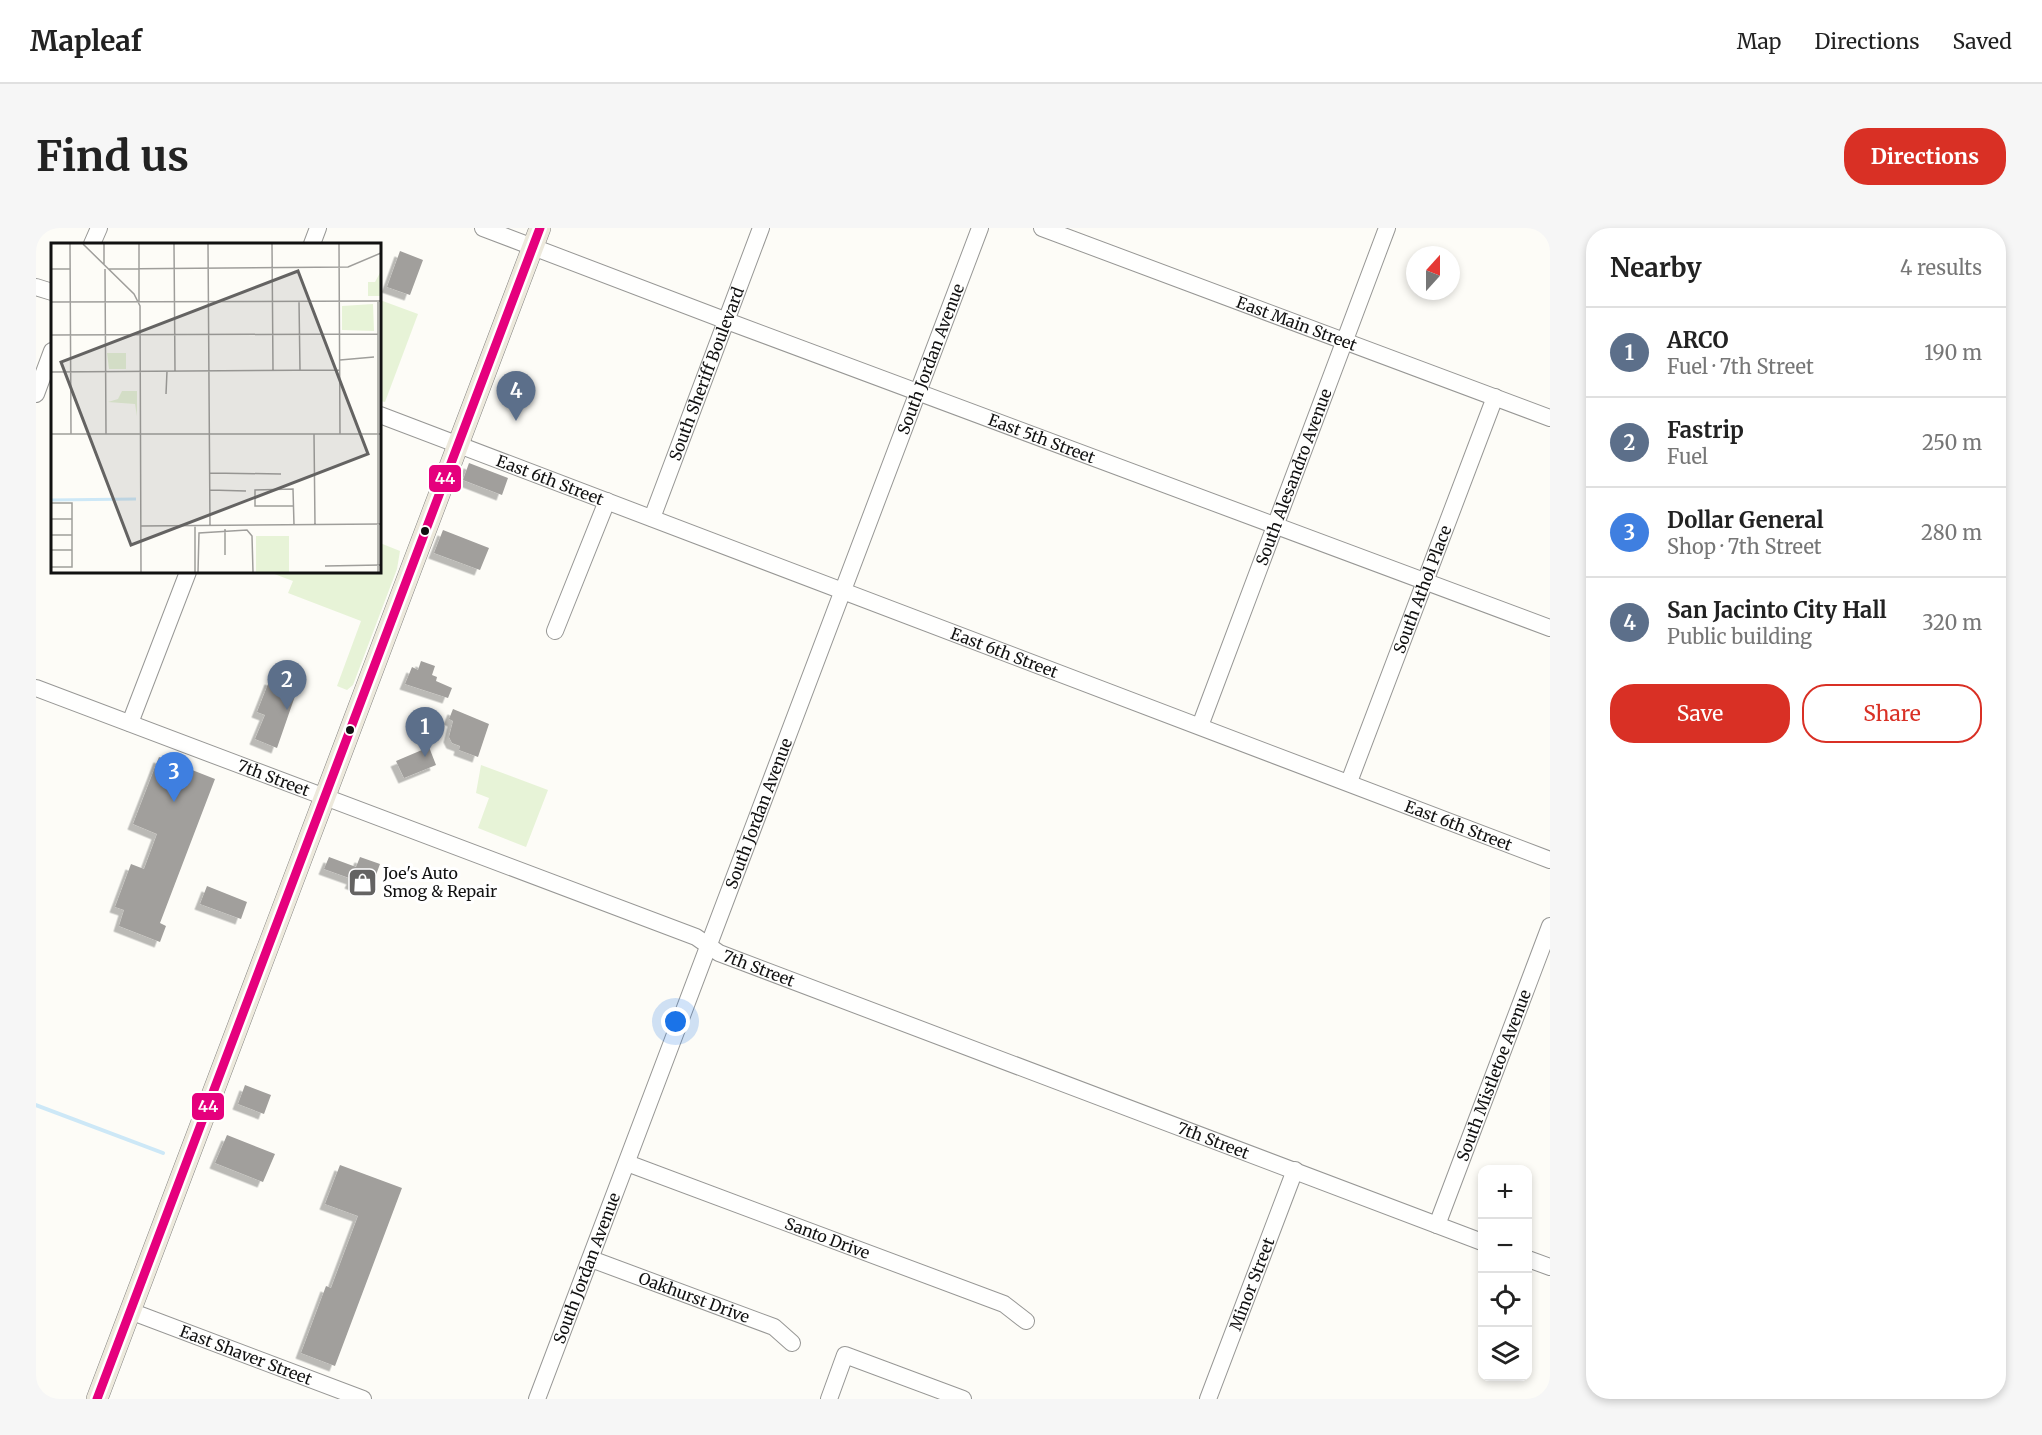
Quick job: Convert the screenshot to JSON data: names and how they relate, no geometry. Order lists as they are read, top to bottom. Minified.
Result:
{"streets":{"street":["East Main Street","South Jordan Avenue","South Sheriff Boulevard","East 5th Street","South Alesandro Avenue","East 6th Street","South Athol Place","7th Street","South Mistletoe Avenue","Santo Drive","Minor Street","Oakhurst Drive","East Shaver Street"]},"crossings":[["East Main Street","South Alesandro Avenue"],["East Main Street","South Athol Place"],["South Jordan Avenue","East 5th Street"],["South Jordan Avenue","East 6th Street"],["South Jordan Avenue","7th Street"],["South Jordan Avenue","Santo Drive"],["South Jordan Avenue","Oakhurst Drive"],["South Sheriff Boulevard","East 5th Street"],["South Sheriff Boulevard","East 6th Street"],["East 5th Street","South Alesandro Avenue"],["East 5th Street","South Athol Place"],["South Alesandro Avenue","East 6th Street"],["East 6th Street","South Athol Place"],["7th Street","South Mistletoe Avenue"],["7th Street","Minor Street"]],"places":{"shop":["Joe's Auto Smog & Repair"]},"lines":["transit line 44"],"north":"top","page":{"header":"Mapleaf","nav":["Map","Directions","Saved"],"buttons":["Directions",["Save","Share"]],"title":"Find us","heading":["Nearby","4 results"],"list":[{"mark":"1","name":"ARCO","note":"Fuel · 7th Street","value":"190 m"},{"mark":"2","name":"Fastrip","note":"Fuel","value":"250 m"},{"mark":"3","name":"Dollar General","note":"Shop · 7th Street","value":"280 m"},{"mark":"4","name":"San Jacinto City Hall","note":"Public building","value":"320 m"}],"pins":["4","2","1","3"],"map_buttons":["+","−"]}}
